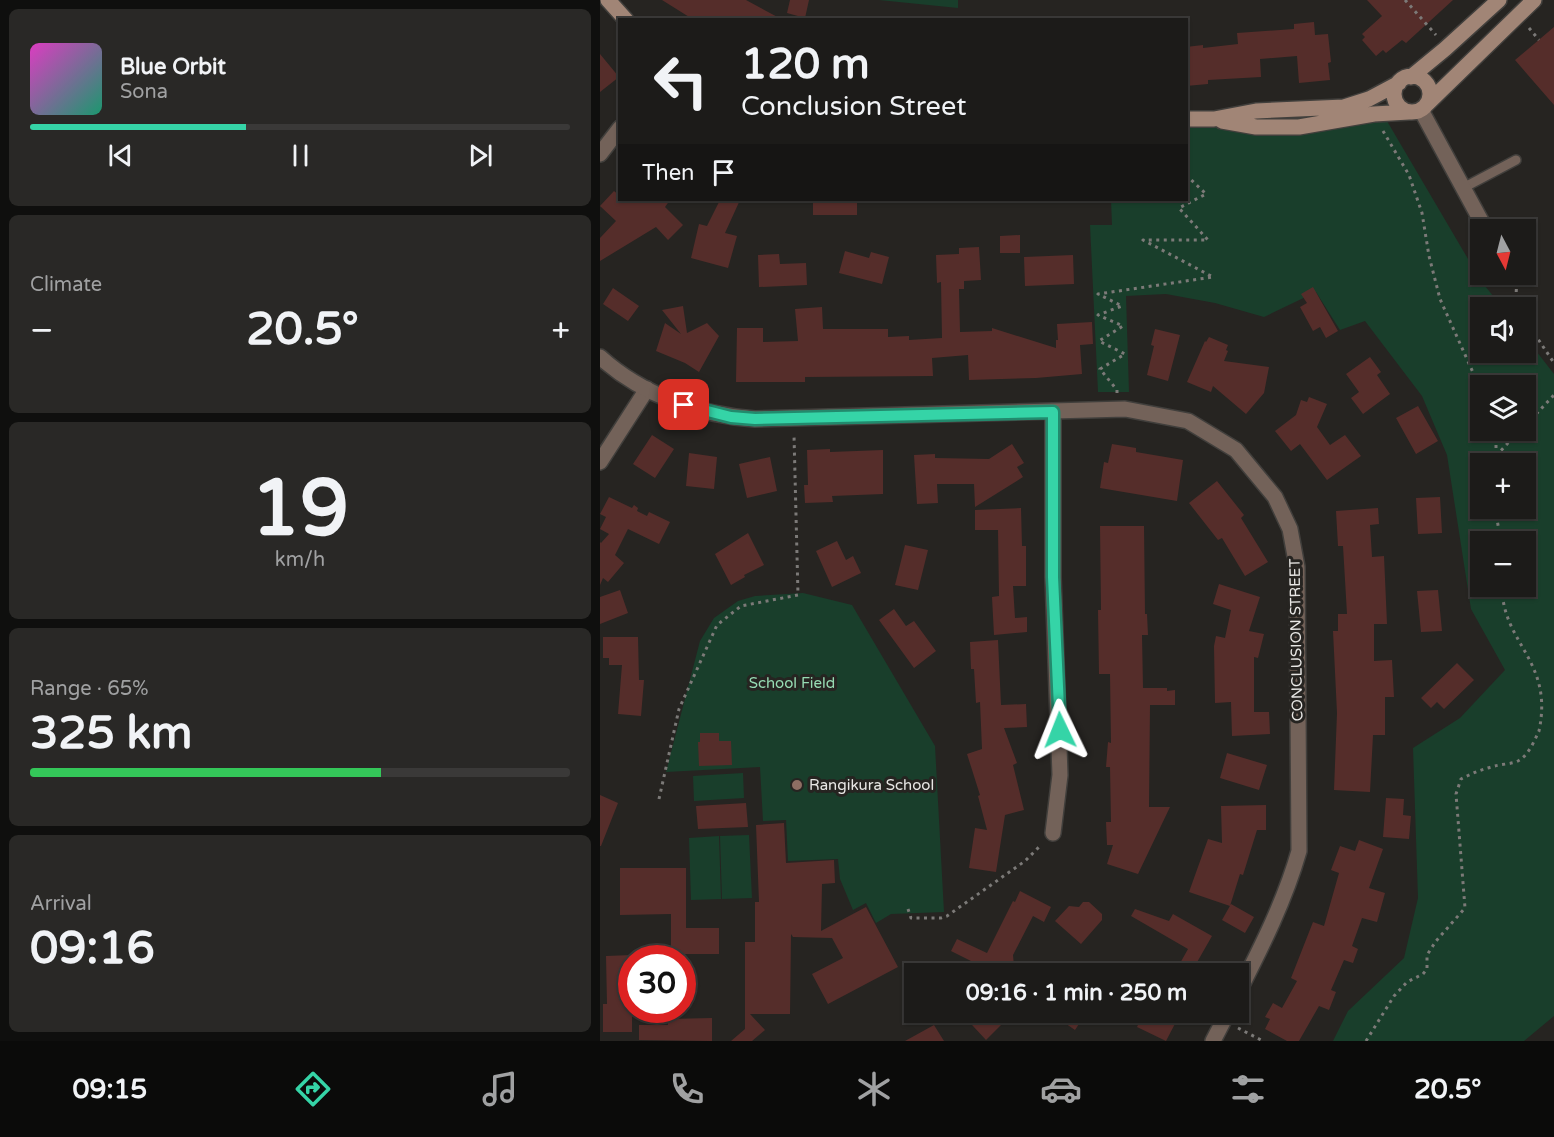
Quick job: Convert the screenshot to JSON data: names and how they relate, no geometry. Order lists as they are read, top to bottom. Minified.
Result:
{"streets":{"street":["CONCLUSION STREET"]},"parks":["School Field"],"places":["Rangikura School"],"north":"bottom","page":{"turn":["120 m","Conclusion Street"],"song":["Blue Orbit","Sona"],"then":"Then","tile":["Climate",["19","km/h"],["Range · 65%","325 km"],["Arrival","09:16"]],"map_buttons":["+","−"],"heat":["−","20.5°","+"],"limit":"30","trip":"09:16 · 1 min · 250 m","tabs":["09:15","20.5°"]}}
